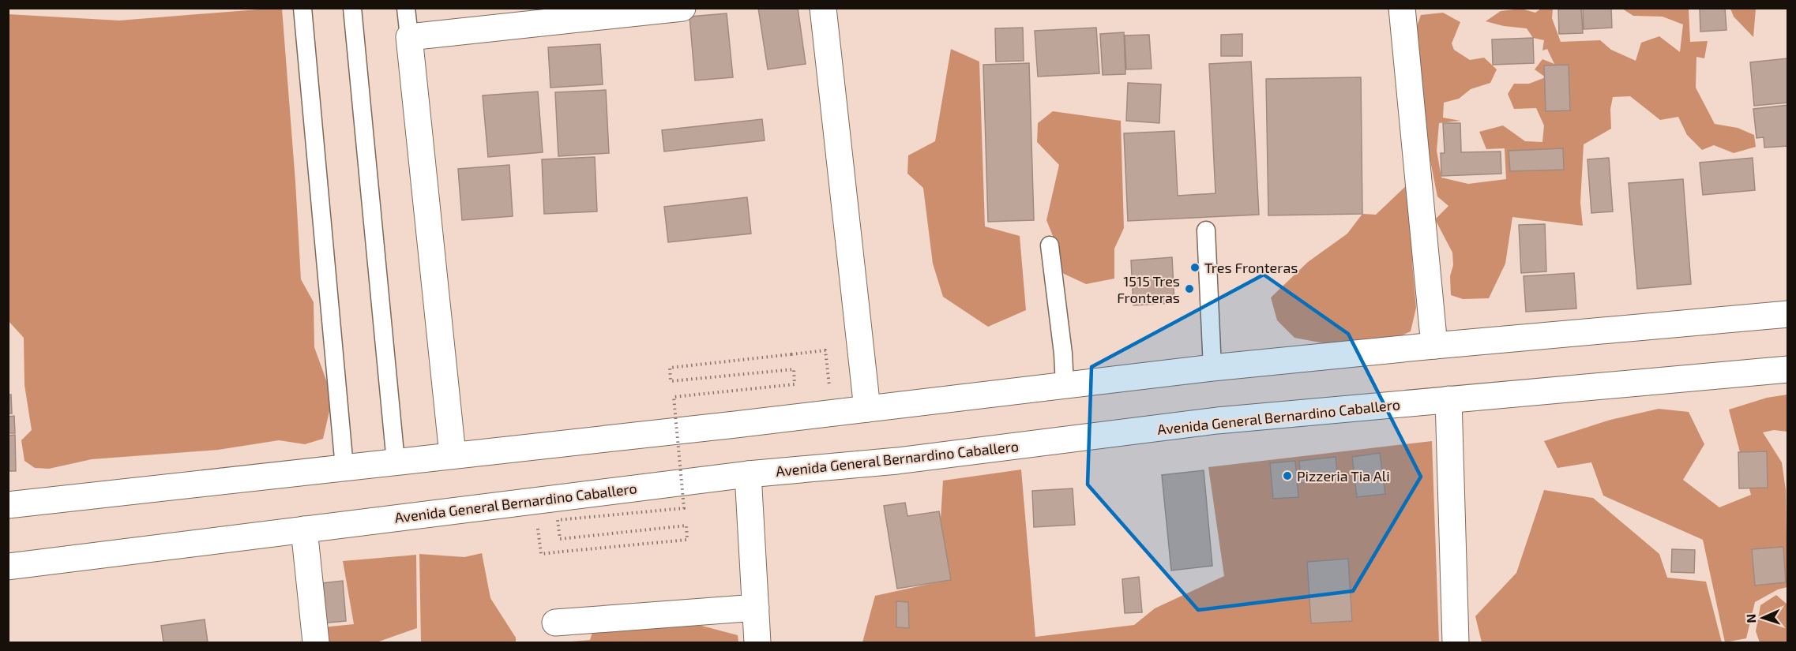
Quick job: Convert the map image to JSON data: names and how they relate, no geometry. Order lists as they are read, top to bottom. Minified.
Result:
{"streets":{"main road":["Avenida General Bernardino Caballero"]},"places":["Tres Fronteras","1515 Tres Fronteras","Pizzeria Tia Ali"],"north":"left"}
